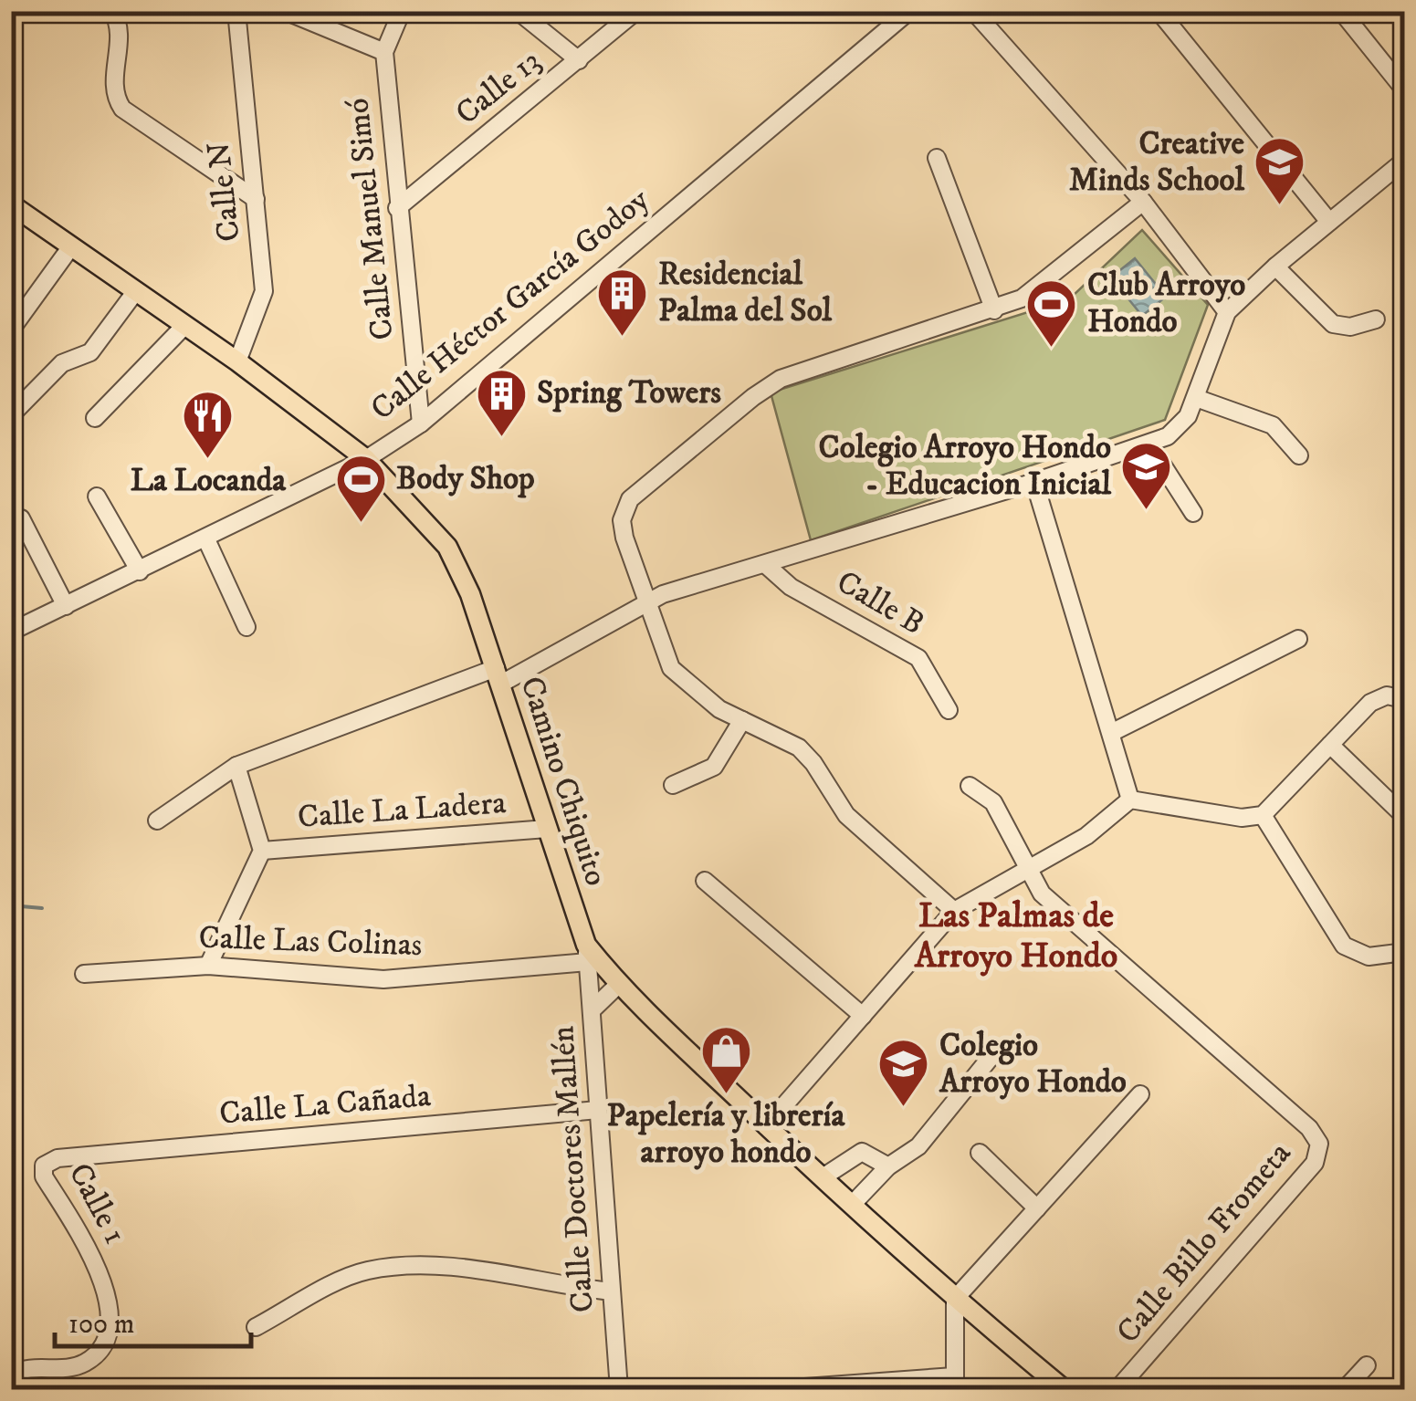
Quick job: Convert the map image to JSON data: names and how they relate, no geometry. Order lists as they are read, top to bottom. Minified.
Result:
{"streets":{"main road":["Camino Chiquito"],"street":["Calle 13","Calle N","Calle Manuel Simó","Calle Héctor García Godoy","Calle B","Calle La Ladera","Calle Las Colinas","Calle La Cañada","Calle Doctores Mallén","Calle 1","Calle Billo Frometa"]},"crossings":[["Calle 13","Calle Manuel Simó"],["Calle N","Camino Chiquito"],["Calle Manuel Simó","Calle Héctor García Godoy"],["Calle Héctor García Godoy","Camino Chiquito"],["Camino Chiquito","Calle La Ladera"],["Camino Chiquito","Calle Las Colinas"],["Camino Chiquito","Calle Doctores Mallén"],["Calle Las Colinas","Calle Doctores Mallén"],["Calle La Cañada","Calle Doctores Mallén"],["Calle La Cañada","Calle 1"]],"districts":["Las Palmas de Arroyo Hondo"],"places":{"school or university":["Creative Minds School","Colegio Arroyo Hondo - Educacion Inicial","Colegio Arroyo Hondo"],"building":["Residencial Palma del Sol","Spring Towers"],"sports":["Club Arroyo Hondo","Body Shop"],"restaurant":["La Locanda"],"shop":["Papelería y librería arroyo hondo"]},"scale_bar":"100 m"}
